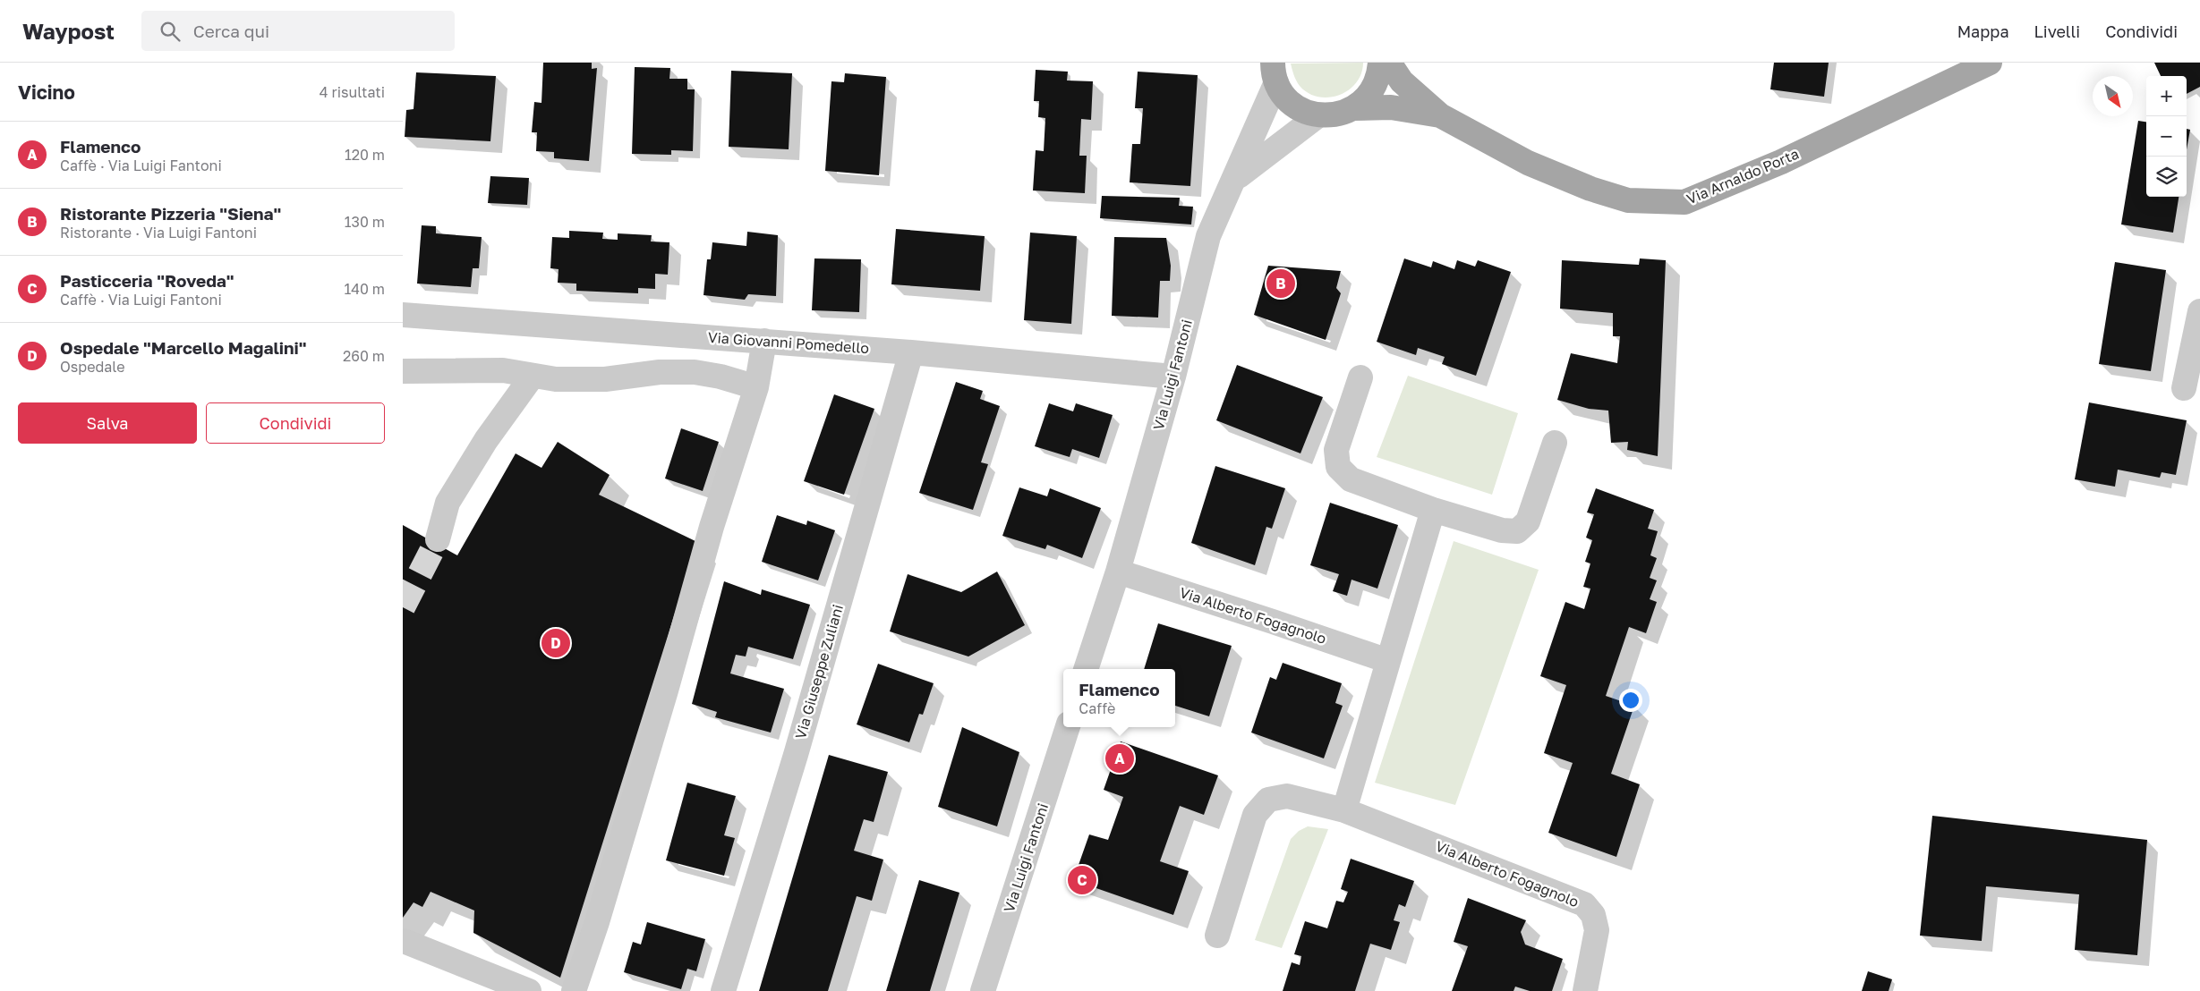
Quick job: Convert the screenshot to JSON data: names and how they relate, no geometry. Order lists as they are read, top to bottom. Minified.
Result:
{"streets":{"main road":["Via Arnaldo Porta"],"street":["Via Giovanni Pomedello","Via Luigi Fantoni","Via Alberto Fogagnolo","Via Giuseppe Zuliani"]},"crossings":[["Via Giovanni Pomedello","Via Luigi Fantoni"],["Via Giovanni Pomedello","Via Giuseppe Zuliani"],["Via Luigi Fantoni","Via Alberto Fogagnolo"]],"north":"bottom right","page":{"header":"Waypost","search":"Cerca qui","nav":["Mappa","Livelli","Condividi"],"heading":["Vicino","4 risultati"],"map_buttons":["+","−"],"list":[{"mark":"A","name":"Flamenco","note":"Caffè · Via Luigi Fantoni","value":"120 m"},{"mark":"B","name":"Ristorante Pizzeria \"Siena\"","note":"Ristorante · Via Luigi Fantoni","value":"130 m"},{"mark":"C","name":"Pasticceria \"Roveda\"","note":"Caffè · Via Luigi Fantoni","value":"140 m"},{"mark":"D","name":"Ospedale \"Marcello Magalini\"","note":"Ospedale","value":"260 m"}],"pins":["B","D","A","C"],"buttons":["Salva","Condividi"],"popup":["Flamenco","Caffè"]}}
